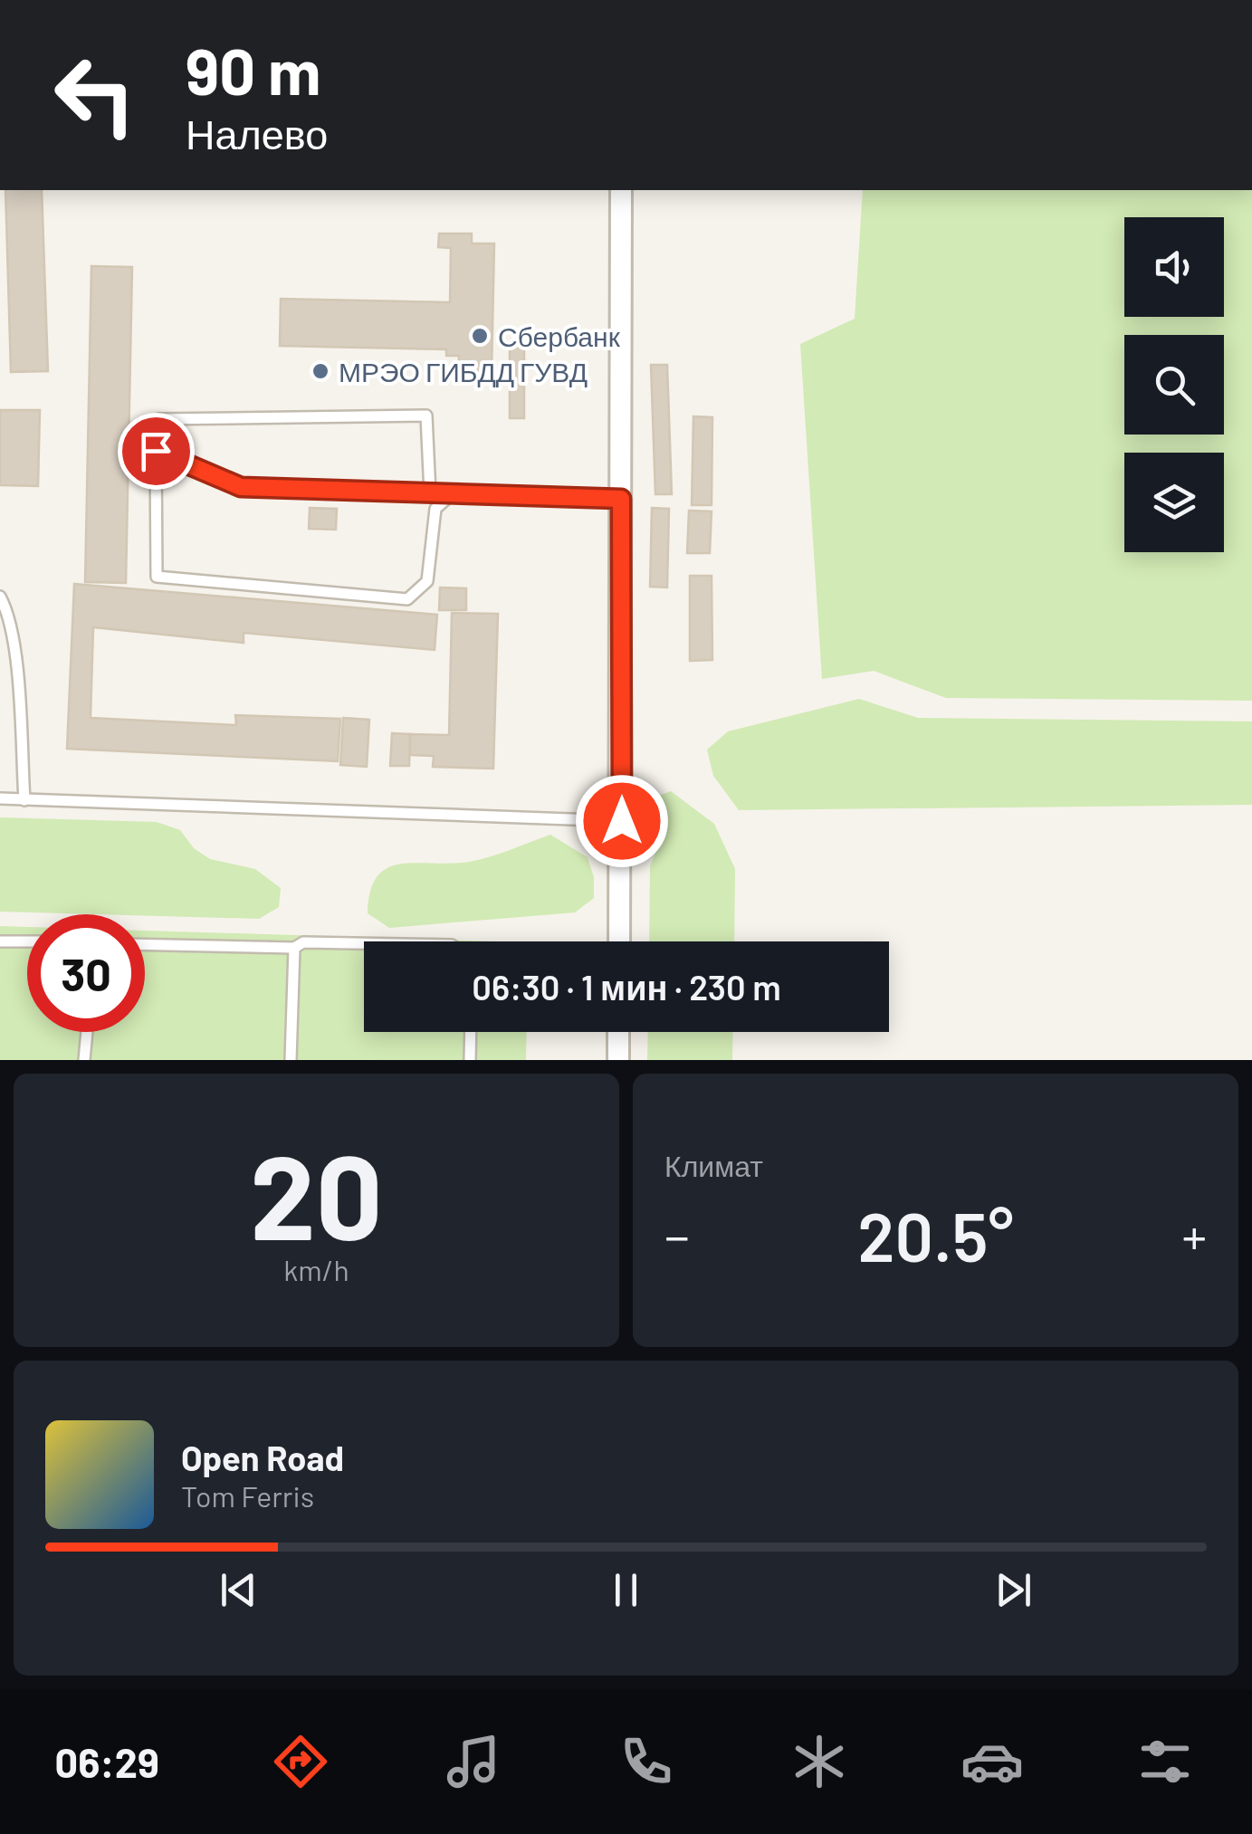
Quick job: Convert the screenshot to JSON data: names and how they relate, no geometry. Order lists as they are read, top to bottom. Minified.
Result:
{"places":["Сбербанк","МРЭО ГИБДД ГУВД"],"page":{"turn":["90 m","Налево"],"limit":"30","trip":"06:30 · 1 мин · 230 m","tile":[["20","km/h"],"Климат"],"heat":["−","20.5°","+"],"song":["Open Road","Tom Ferris"],"tabs":"06:29"}}
